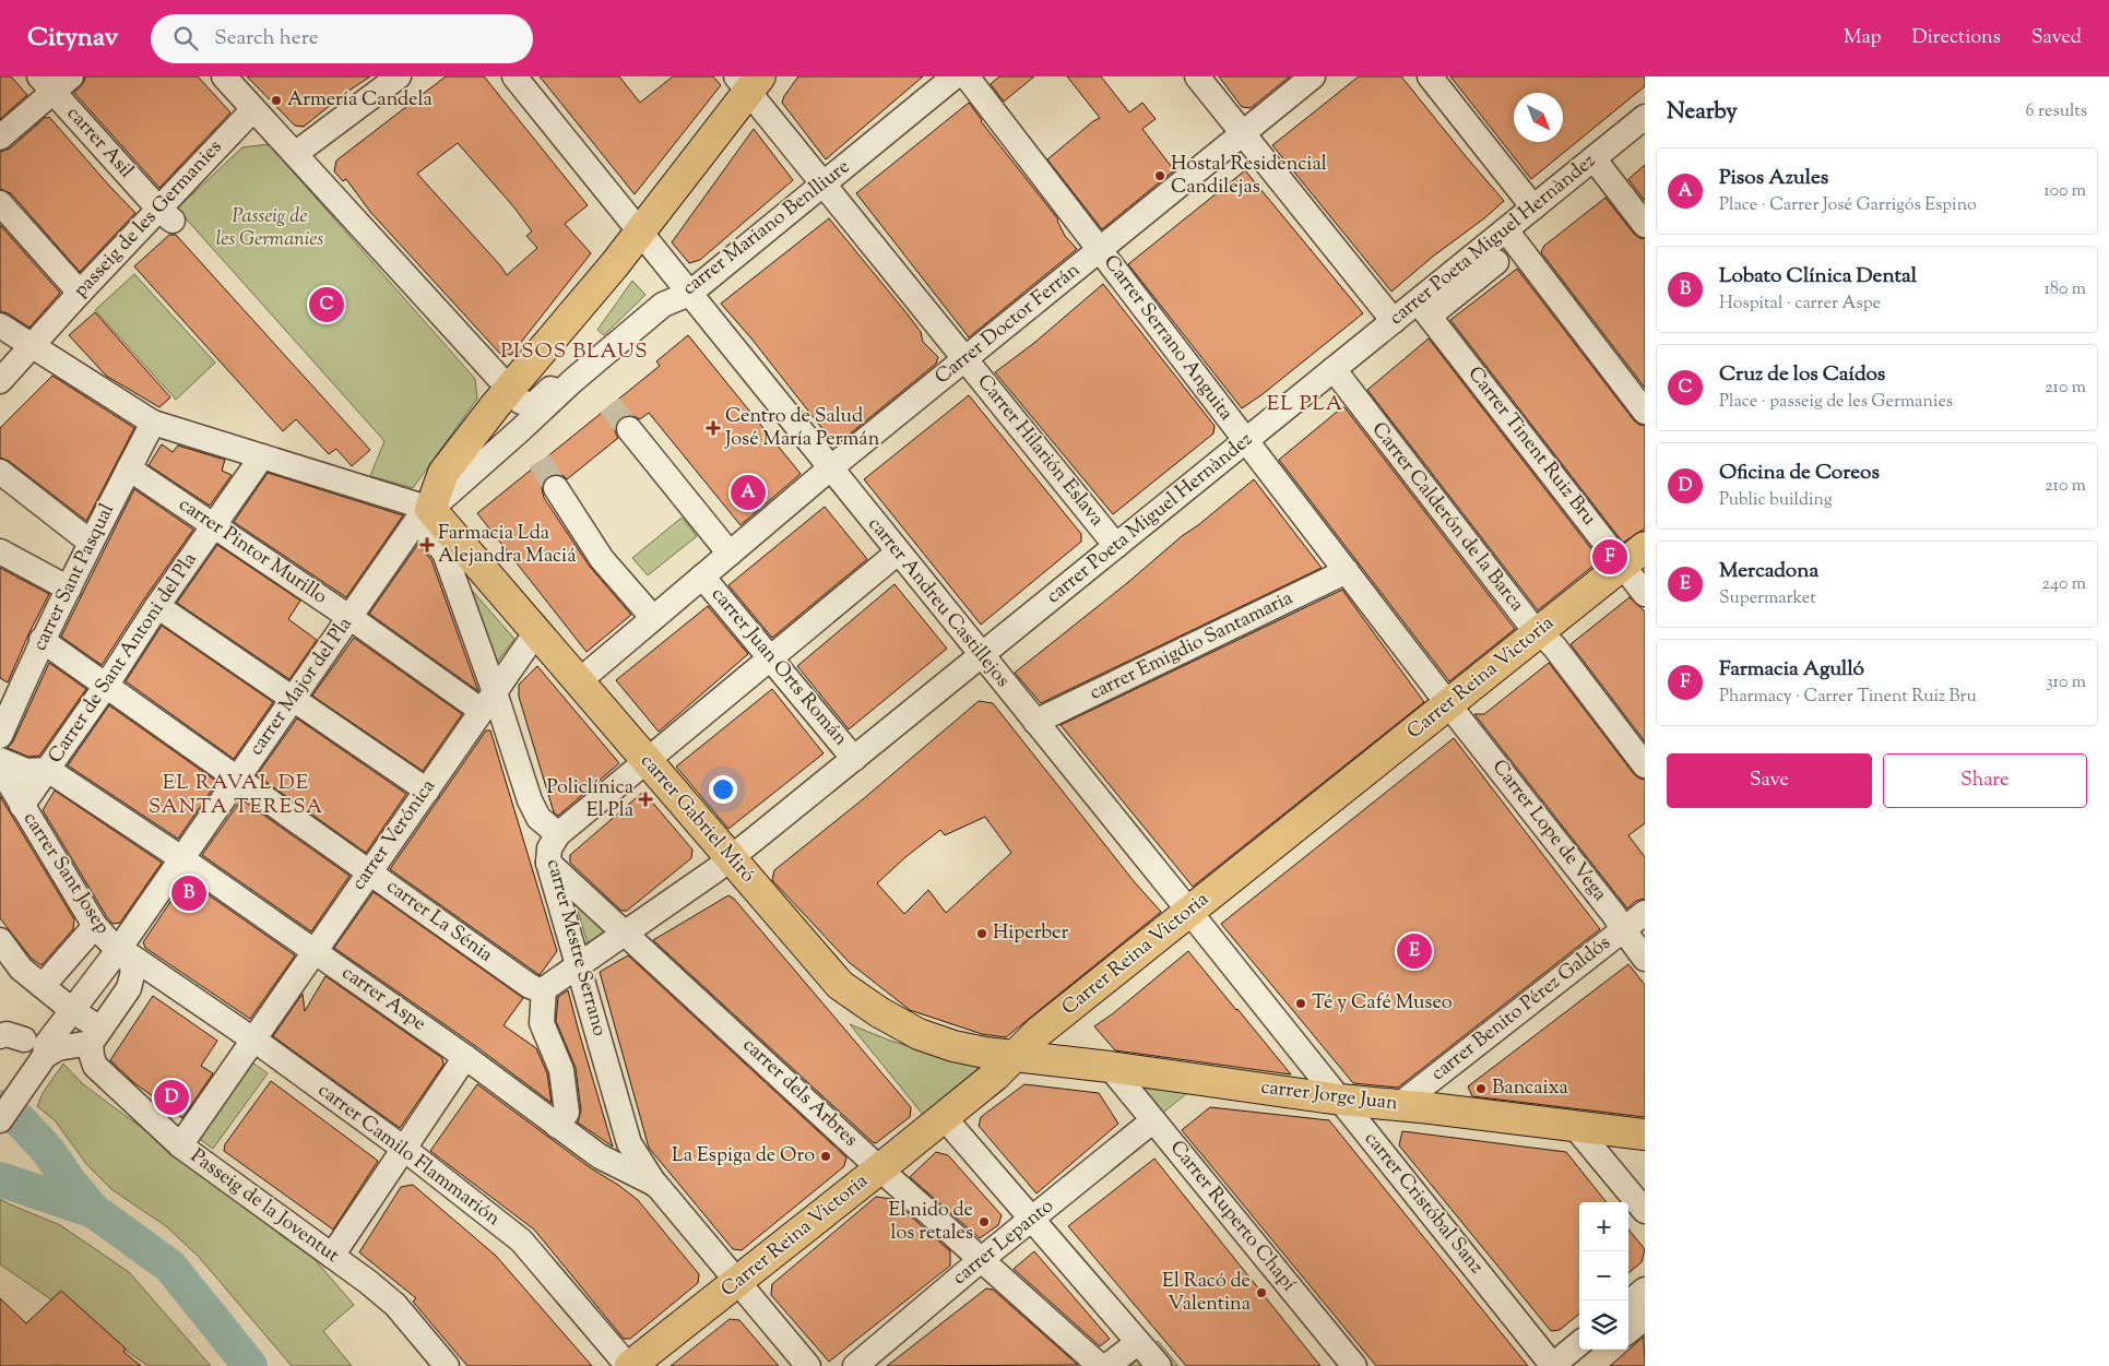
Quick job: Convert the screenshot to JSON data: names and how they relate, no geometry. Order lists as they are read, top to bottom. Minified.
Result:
{"streets":{"main road":["Carrer Reina Victoria","carrer Gabriel Miró","carrer Jorge Juan"],"street":["carrer Asil","passeig de les Germanies","carrer Mariano Benlliure","carrer Poeta Miguel Hernàndez","Carrer Doctor Ferrán","Carrer Serrano Anguita","Carrer Tinent Ruiz Bru","Carrer Hilarión Eslava","Carrer Calderón de la Barca","carrer Pintor Murillo","carrer Sant Pasqual","carrer Andreu Castillejos","carrer Emigdio Santamaria","Carrer de Sant Antoni del Pla","carrer Juan Orts Román","carrer Major del Pla","Carrer Lope de Vega","carrer Verónica","carrer Sant Josep","carrer La Sénia","carrer Mestre Serrano","carrer Aspe","carrer Benito Pérez Galdós","carrer dels Arbres","carrer Camilo Flammarión","carrer Cristóbal Sanz","Passeig de la Joventut","Carrer Ruperto Chapí","carrer Lepanto"]},"crossings":[["carrer Asil","passeig de les Germanies"],["carrer Mariano Benlliure","Carrer Hilarión Eslava"],["carrer Mariano Benlliure","carrer Andreu Castillejos"],["carrer Mariano Benlliure","carrer Major del Pla"],["carrer Mariano Benlliure","carrer Gabriel Miró"],["carrer Mariano Benlliure","carrer Mestre Serrano"],["carrer Poeta Miguel Hernàndez","Carrer Serrano Anguita"],["carrer Poeta Miguel Hernàndez","Carrer Tinent Ruiz Bru"],["carrer Poeta Miguel Hernàndez","Carrer Hilarión Eslava"],["carrer Poeta Miguel Hernàndez","Carrer Calderón de la Barca"],["carrer Poeta Miguel Hernàndez","carrer Andreu Castillejos"],["carrer Poeta Miguel Hernàndez","carrer Juan Orts Román"],["carrer Poeta Miguel Hernàndez","carrer Gabriel Miró"],["carrer Poeta Miguel Hernàndez","carrer La Sénia"],["carrer Poeta Miguel Hernàndez","carrer Mestre Serrano"],["carrer Poeta Miguel Hernàndez","carrer dels Arbres"],["Carrer Doctor Ferrán","Carrer Serrano Anguita"],["Carrer Doctor Ferrán","Carrer Hilarión Eslava"],["Carrer Doctor Ferrán","carrer Andreu Castillejos"],["Carrer Doctor Ferrán","carrer Juan Orts Román"],["Carrer Doctor Ferrán","carrer Gabriel Miró"],["Carrer Serrano Anguita","carrer Emigdio Santamaria"],["Carrer Serrano Anguita","Carrer Reina Victoria"],["Carrer Serrano Anguita","Carrer Lope de Vega"],["Carrer Tinent Ruiz Bru","Carrer Reina Victoria"],["Carrer Calderón de la Barca","Carrer Reina Victoria"],["carrer Pintor Murillo","carrer Sant Pasqual"],["carrer Pintor Murillo","Carrer de Sant Antoni del Pla"],["carrer Pintor Murillo","carrer Major del Pla"],["carrer Pintor Murillo","carrer Verónica"],["carrer Pintor Murillo","carrer Mestre Serrano"],["carrer Sant Pasqual","carrer La Sénia"],["carrer Andreu Castillejos","carrer Emigdio Santamaria"],["carrer Andreu Castillejos","Carrer Reina Victoria"],["carrer Andreu Castillejos","carrer Cristóbal Sanz"],["Carrer de Sant Antoni del Pla","carrer Sant Josep"],["Carrer de Sant Antoni del Pla","carrer La Sénia"],["Carrer de Sant Antoni del Pla","carrer Aspe"],["Carrer Reina Victoria","carrer Gabriel Miró"],["Carrer Reina Victoria","Carrer Lope de Vega"],["Carrer Reina Victoria","carrer Aspe"],["Carrer Reina Victoria","carrer dels Arbres"],["Carrer Reina Victoria","carrer Jorge Juan"],["Carrer Reina Victoria","carrer Camilo Flammarión"],["Carrer Reina Victoria","carrer Cristóbal Sanz"],["carrer Major del Pla","carrer Gabriel Miró"],["carrer Major del Pla","carrer Sant Josep"],["carrer Major del Pla","carrer La Sénia"],["carrer Major del Pla","carrer Mestre Serrano"],["carrer Major del Pla","carrer Aspe"],["carrer Gabriel Miró","carrer Verónica"],["carrer Gabriel Miró","carrer Mestre Serrano"],["carrer Gabriel Miró","carrer Jorge Juan"],["Carrer Lope de Vega","carrer Benito Pérez Galdós"],["carrer Verónica","carrer La Sénia"],["carrer Verónica","carrer Mestre Serrano"],["carrer Verónica","carrer Aspe"],["carrer Verónica","carrer Camilo Flammarión"],["carrer Verónica","Passeig de la Joventut"],["carrer Sant Josep","carrer Camilo Flammarión"],["carrer Mestre Serrano","carrer Aspe"],["carrer Mestre Serrano","carrer dels Arbres"],["carrer Benito Pérez Galdós","carrer Jorge Juan"],["carrer dels Arbres","carrer Lepanto"],["carrer Jorge Juan","carrer Cristóbal Sanz"],["carrer Jorge Juan","Carrer Ruperto Chapí"],["Carrer Ruperto Chapí","carrer Lepanto"]],"districts":["PISOS BLAUS","EL PLA","EL RAVAL DE SANTA TERESA"],"parks":["Passeig de les Germanies"],"places":{"other":["Armería Candela","Hostal Residencial Candilejas","Hiperber","Té y Café Museo","Bancaixa","La Espiga de Oro","El nido de los retales","El Racó de Valentina"],"health":["Centro de Salud José María Permán","Farmacia Lda Alejandra Maciá","Policlínica El Pla"]},"north":"bottom right","page":{"header":"Citynav","search":"Search here","nav":["Map","Directions","Saved"],"heading":["Nearby","6 results"],"list":[{"mark":"A","name":"Pisos Azules","note":"Place · Carrer José Garrigós Espino","value":"100 m"},{"mark":"B","name":"Lobato Clínica Dental","note":"Hospital · carrer Aspe","value":"180 m"},{"mark":"C","name":"Cruz de los Caídos","note":"Place · passeig de les Germanies","value":"210 m"},{"mark":"D","name":"Oficina de Coreos","note":"Public building","value":"210 m"},{"mark":"E","name":"Mercadona","note":"Supermarket","value":"240 m"},{"mark":"F","name":"Farmacia Agulló","note":"Pharmacy · Carrer Tinent Ruiz Bru","value":"310 m"}],"pins":["C","A","F","B","E","D"],"buttons":["Save","Share"],"map_buttons":["+","−"]}}
